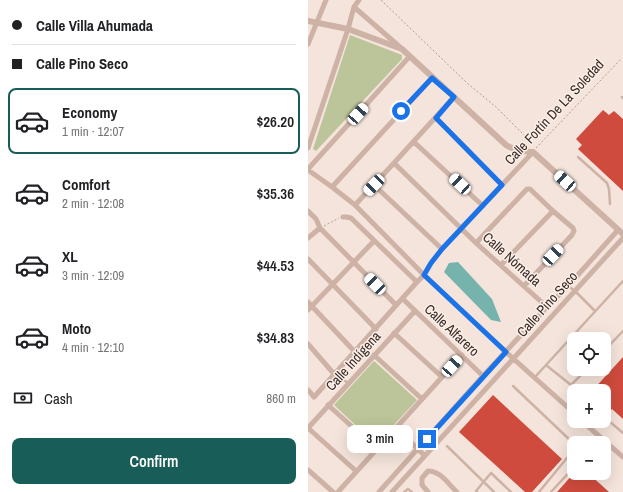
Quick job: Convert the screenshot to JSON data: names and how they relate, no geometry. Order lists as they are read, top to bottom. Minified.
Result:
{"streets":{"street":["Calle Fortín De La Soledad","Calle Nómada","Calle Pino Seco","Calle Alfarero","Calle Indígena"]},"crossings":[["Calle Fortín De La Soledad","Calle Nómada"],["Calle Nómada","Calle Pino Seco"],["Calle Pino Seco","Calle Alfarero"],["Calle Alfarero","Calle Indígena"]],"page":{"banner":["Calle Villa Ahumada","Calle Pino Seco"],"list":[{"name":"Economy","note":"1 min · 12:07","value":"$26.20"},{"name":"Comfort","note":"2 min · 12:08","value":"$35.36"},{"name":"XL","note":"3 min · 12:09","value":"$44.53"},{"name":"Moto","note":"4 min · 12:10","value":"$34.83"}],"map_buttons":["+","−"],"pay":["Cash","860 m"],"bubble":"3 min","buttons":"Confirm"}}
